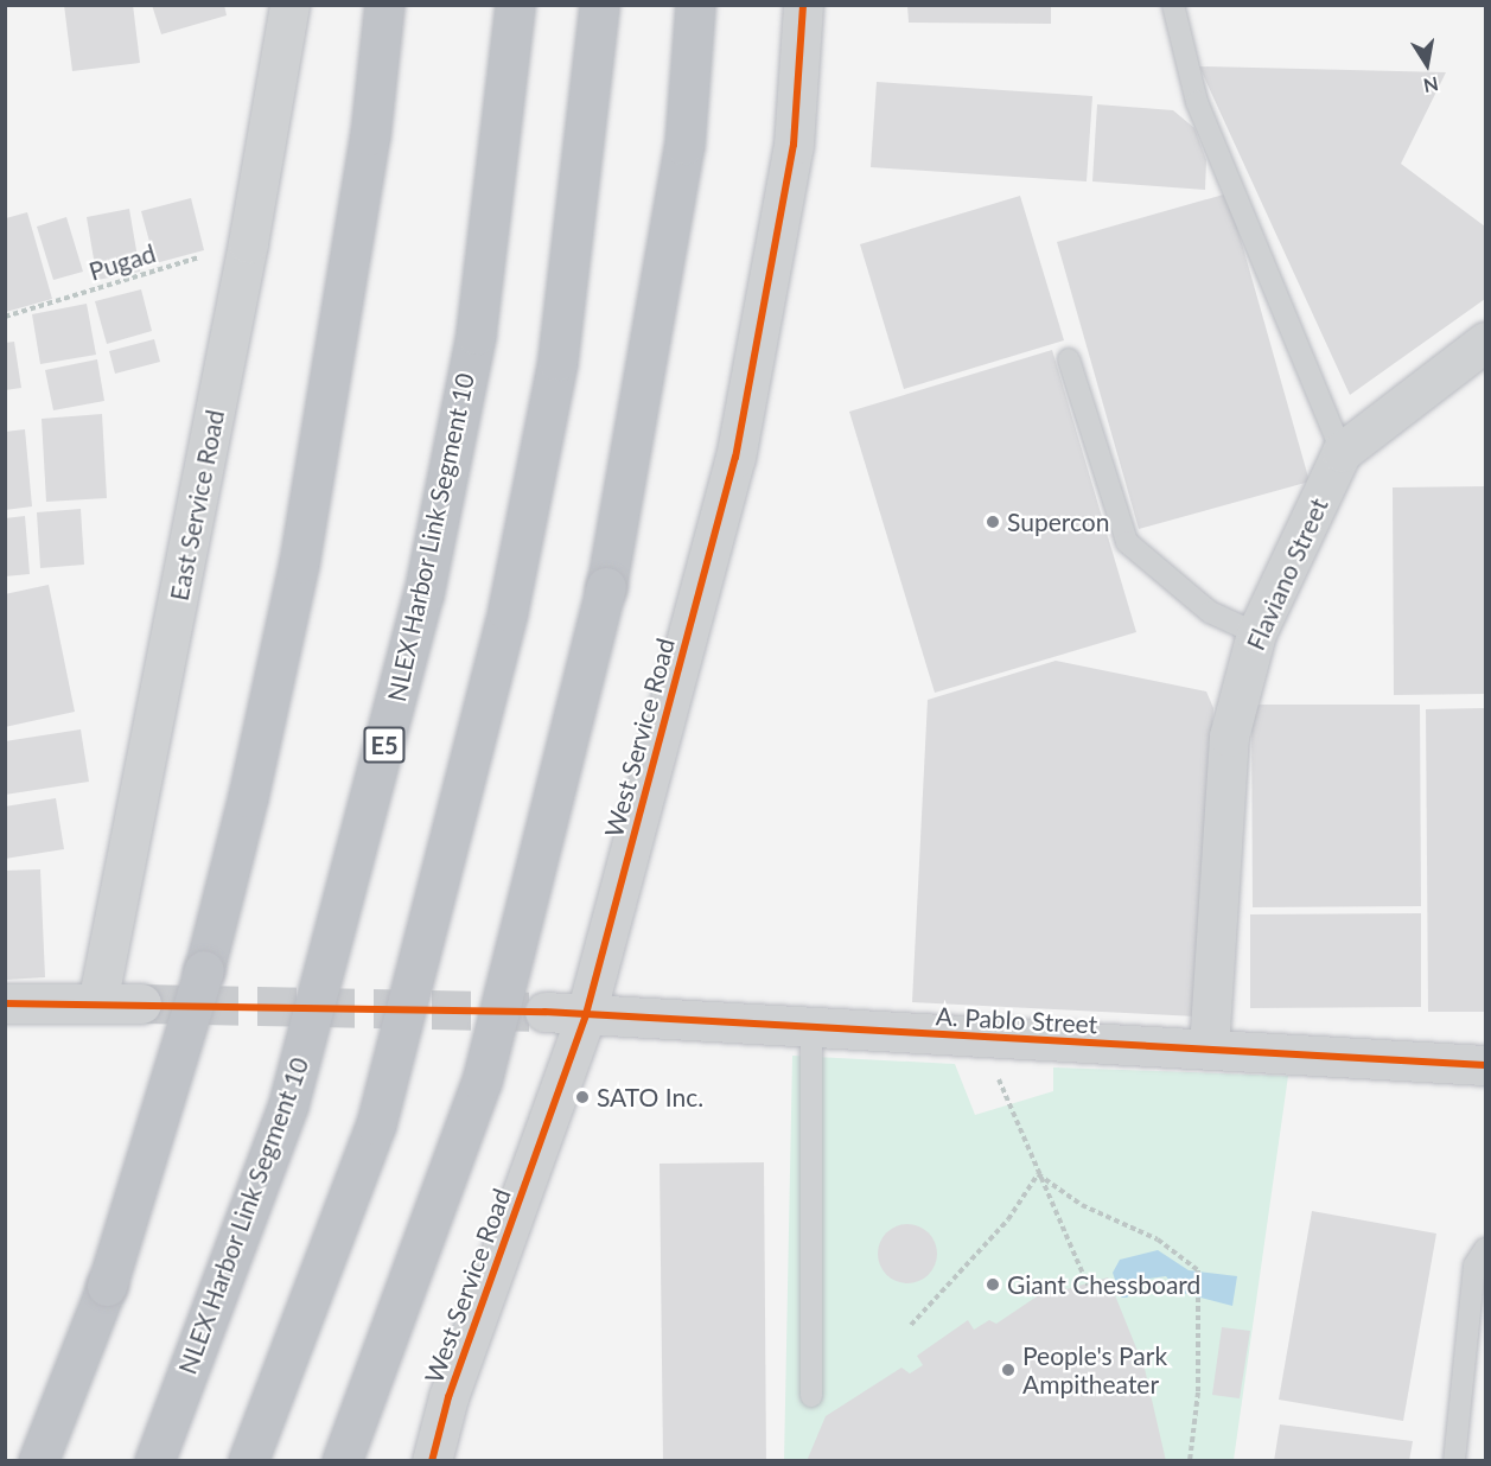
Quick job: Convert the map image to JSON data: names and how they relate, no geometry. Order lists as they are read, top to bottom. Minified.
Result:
{"streets":{"highway":["NLEX Harbor Link Segment 10","E5"],"street":["East Service Road","Flaviano Street","West Service Road","A. Pablo Street"],"path":["Pugad"]},"crossings":[["Pugad","East Service Road"],["Flaviano Street","A. Pablo Street"],["West Service Road","A. Pablo Street"]],"places":["Supercon","SATO Inc.","Giant Chessboard","People's Park Ampitheater"],"north":"bottom"}
